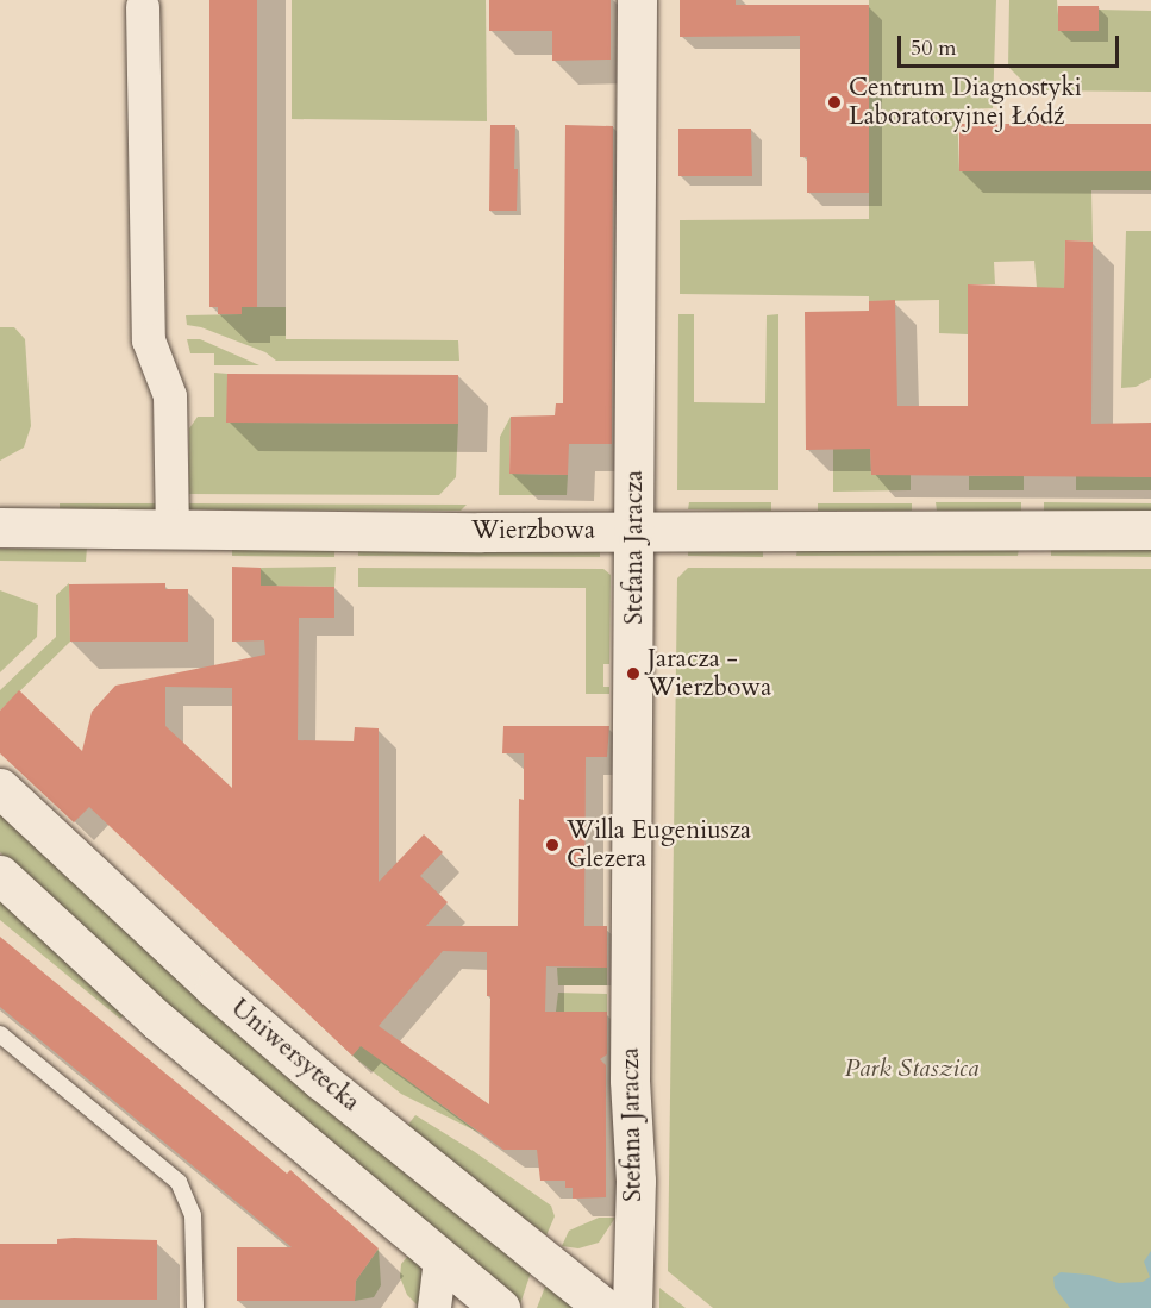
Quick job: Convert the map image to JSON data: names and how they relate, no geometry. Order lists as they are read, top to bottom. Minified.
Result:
{"streets":{"street":["Wierzbowa","Stefana Jaracza","Uniwersytecka"]},"crossings":[["Wierzbowa","Stefana Jaracza"]],"parks":["Park Staszica"],"places":["Centrum Diagnostyki Laboratoryjnej Łódź","Jaracza - Wierzbowa","Willa Eugeniusza Glezera"],"scale_bar":"50 m"}
